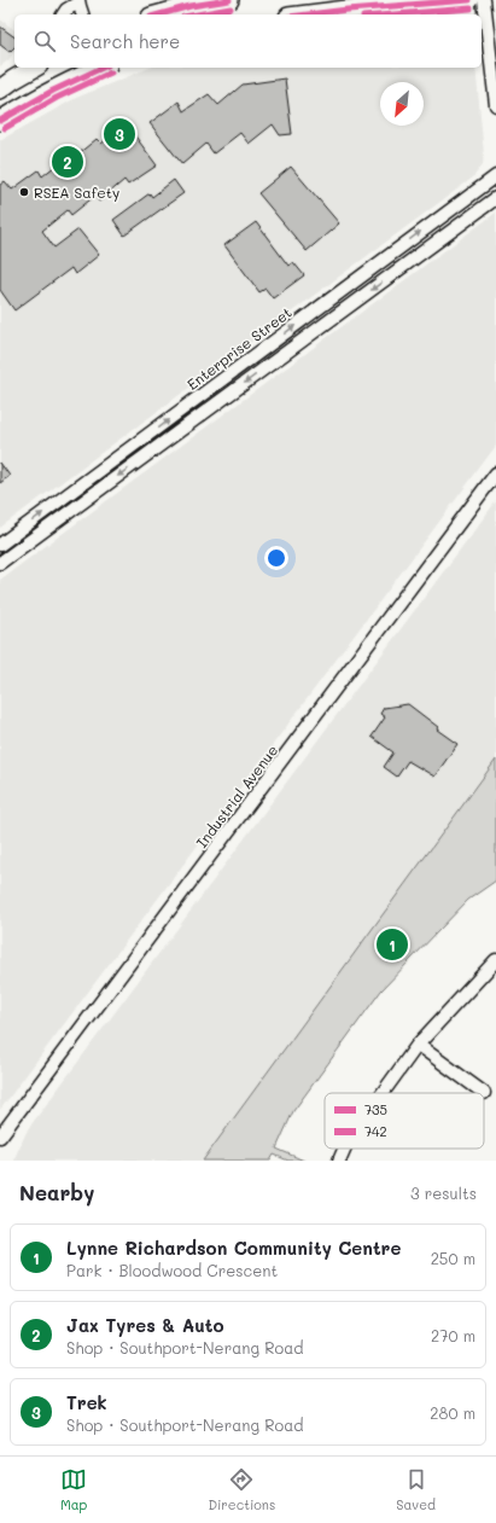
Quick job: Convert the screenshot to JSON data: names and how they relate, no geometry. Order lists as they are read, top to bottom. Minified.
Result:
{"streets":{"street":["Enterprise Street","Industrial Avenue"]},"places":["RSEA Safety"],"lines":["transit line 735","transit line 742"],"legend":["735","742"],"north":"bottom left","page":{"search":"Search here","pins":["3","2","1"],"heading":["Nearby","3 results"],"list":[{"mark":"1","name":"Lynne Richardson Community Centre","note":"Park · Bloodwood Crescent","value":"250 m"},{"mark":"2","name":"Jax Tyres & Auto","note":"Shop · Southport-Nerang Road","value":"270 m"},{"mark":"3","name":"Trek","note":"Shop · Southport-Nerang Road","value":"280 m"}],"nav":["Map","Directions","Saved"]}}
